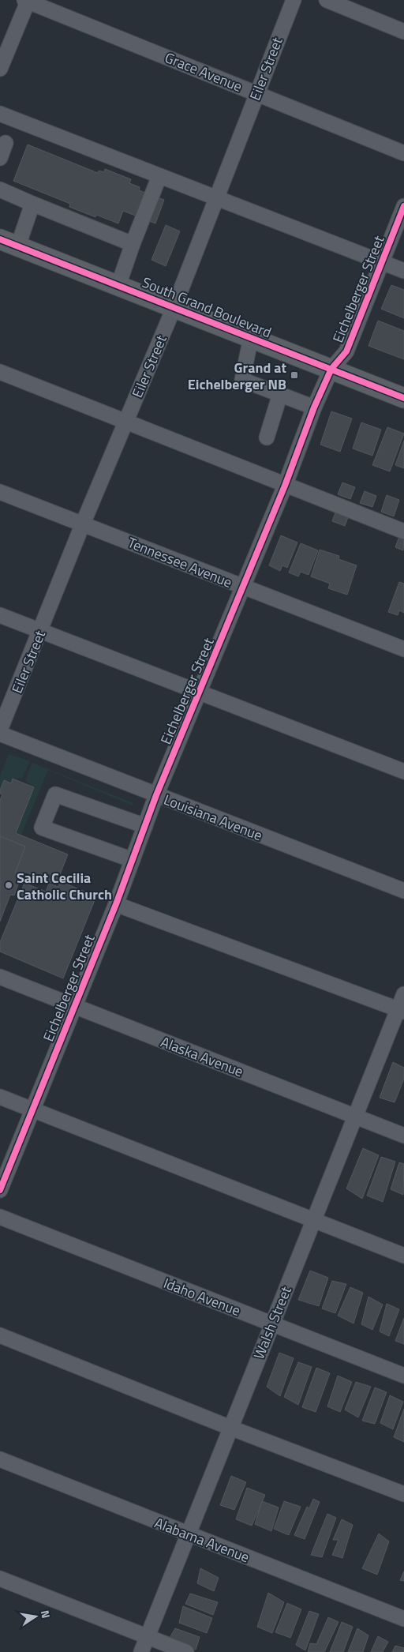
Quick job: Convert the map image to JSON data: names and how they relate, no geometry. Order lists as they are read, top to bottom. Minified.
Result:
{"streets":{"main road":["South Grand Boulevard"],"street":["Eiler Street","Grace Avenue","Eichelberger Street","Tennessee Avenue","Louisiana Avenue","Alaska Avenue","Idaho Avenue","Walsh Street","Alabama Avenue"]},"crossings":[["Eiler Street","Grace Avenue"],["Eiler Street","South Grand Boulevard"],["Eiler Street","Tennessee Avenue"],["Eichelberger Street","South Grand Boulevard"],["Eichelberger Street","Tennessee Avenue"],["Eichelberger Street","Louisiana Avenue"],["Eichelberger Street","Alaska Avenue"],["Alaska Avenue","Walsh Street"],["Idaho Avenue","Walsh Street"],["Walsh Street","Alabama Avenue"]],"places":{"transit":["Grand at Eichelberger NB"],"other":["Saint Cecilia Catholic Church"]},"north":"right"}
